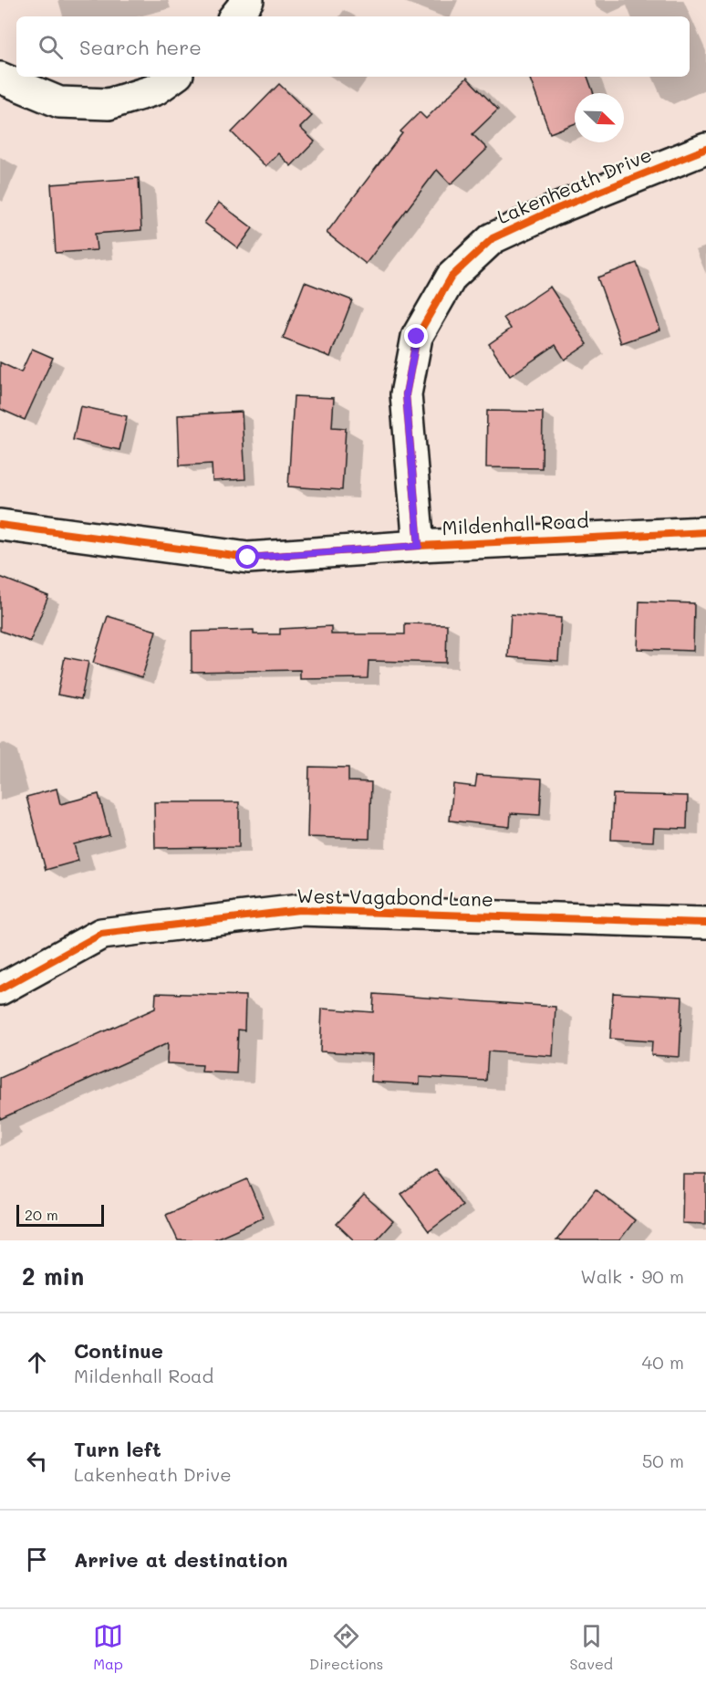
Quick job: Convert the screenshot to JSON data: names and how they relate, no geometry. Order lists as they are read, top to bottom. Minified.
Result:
{"streets":{"street":["Lakenheath Drive","Mildenhall Road","West Vagabond Lane"]},"crossings":[["Lakenheath Drive","Mildenhall Road"]],"scale_bar":"20 m","north":"bottom right","page":{"search":"Search here","scale":"20 m","heading":["2 min","Walk · 90 m"],"list":[["Continue","Mildenhall Road","40 m"],["Turn left","Lakenheath Drive","50 m"],"Arrive at destination"],"nav":["Map","Directions","Saved"]}}
